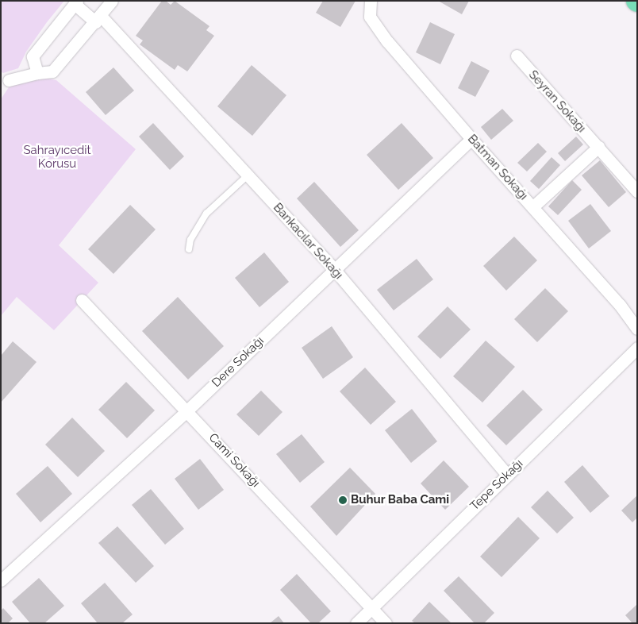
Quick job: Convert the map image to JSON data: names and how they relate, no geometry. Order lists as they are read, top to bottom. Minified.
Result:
{"streets":{"street":["Seyran Sokağı","Batman Sokağı","Bankacılar Sokağı","Dere Sokağı","Cami Sokağı","Tepe Sokağı"]},"crossings":[["Batman Sokağı","Dere Sokağı"],["Bankacılar Sokağı","Dere Sokağı"],["Bankacılar Sokağı","Tepe Sokağı"],["Dere Sokağı","Cami Sokağı"],["Cami Sokağı","Tepe Sokağı"]],"parks":["Sahrayıcedit Korusu"],"places":["Buhur Baba Cami"]}
